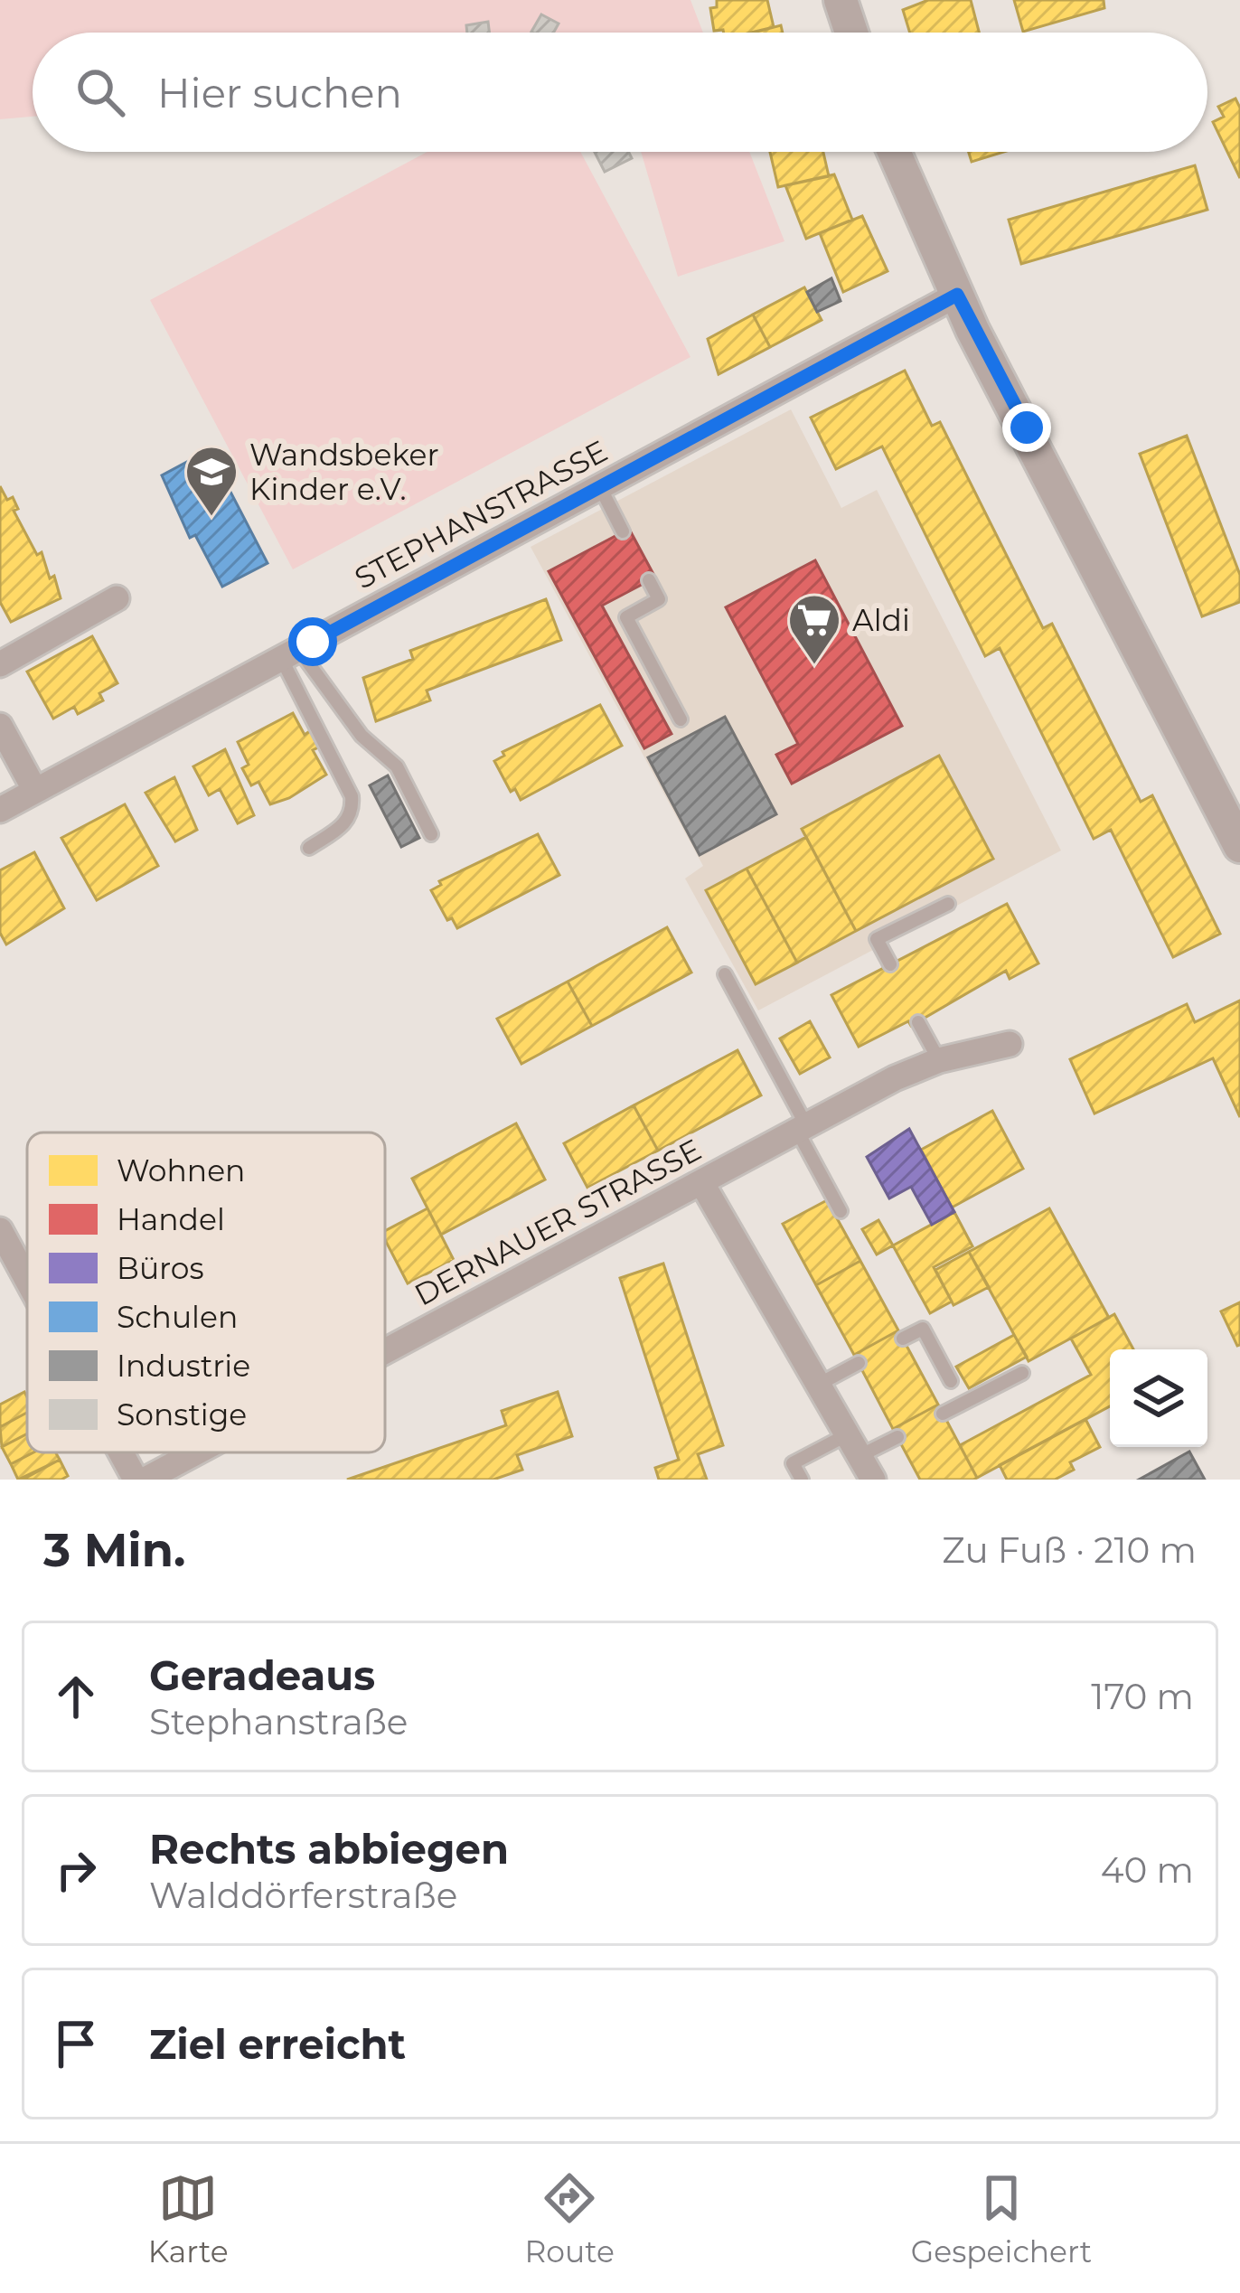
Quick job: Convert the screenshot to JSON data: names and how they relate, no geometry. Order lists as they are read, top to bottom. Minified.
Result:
{"streets":{"street":["STEPHANSTRASSE","DERNAUER STRASSE"]},"places":{"school or university":["Wandsbeker Kinder e.V."],"supermarket":["Aldi"]},"legend":["Wohnen","Handel","Büros","Schulen","Industrie","Sonstige"],"page":{"search":"Hier suchen","heading":["3 Min.","Zu Fuß · 210 m"],"list":[["Geradeaus","Stephanstraße","170 m"],["Rechts abbiegen","Walddörferstraße","40 m"],"Ziel erreicht"],"nav":["Karte","Route","Gespeichert"]}}
